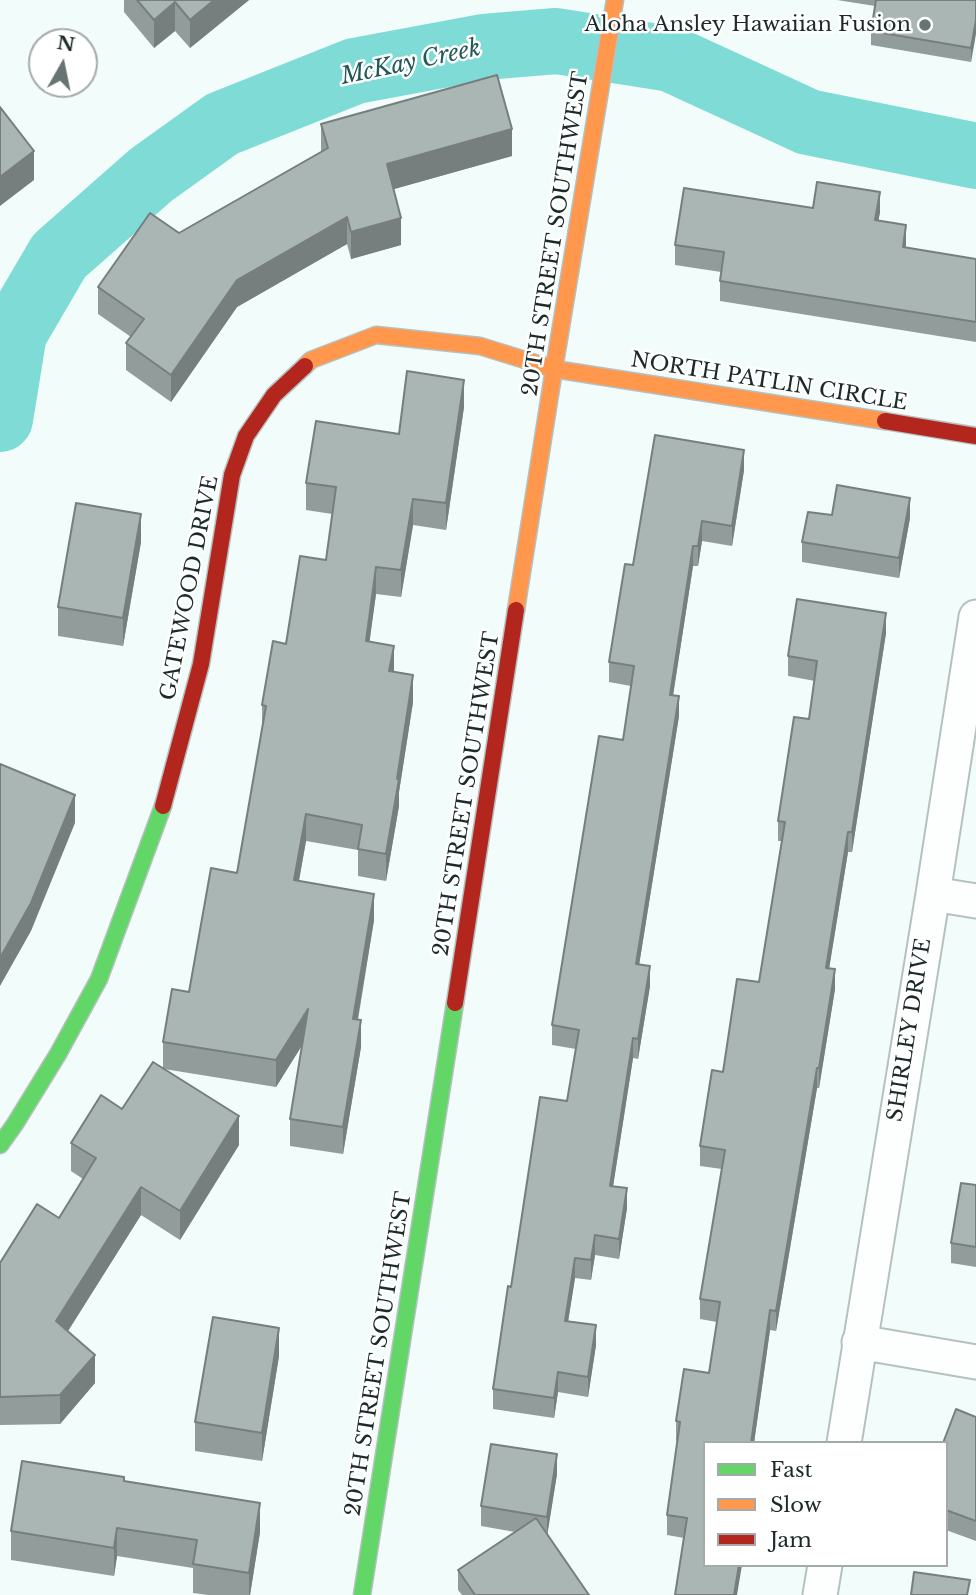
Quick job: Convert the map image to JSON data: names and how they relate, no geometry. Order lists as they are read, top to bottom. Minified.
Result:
{"streets":{"street":["20TH STREET SOUTHWEST","NORTH PATLIN CIRCLE","GATEWOOD DRIVE","SHIRLEY DRIVE"]},"crossings":[["20TH STREET SOUTHWEST","NORTH PATLIN CIRCLE"],["20TH STREET SOUTHWEST","GATEWOOD DRIVE"],["NORTH PATLIN CIRCLE","GATEWOOD DRIVE"]],"water":["McKay Creek"],"places":["Aloha Ansley Hawaiian Fusion"],"legend":["Fast","Slow","Jam"],"north":"top"}
